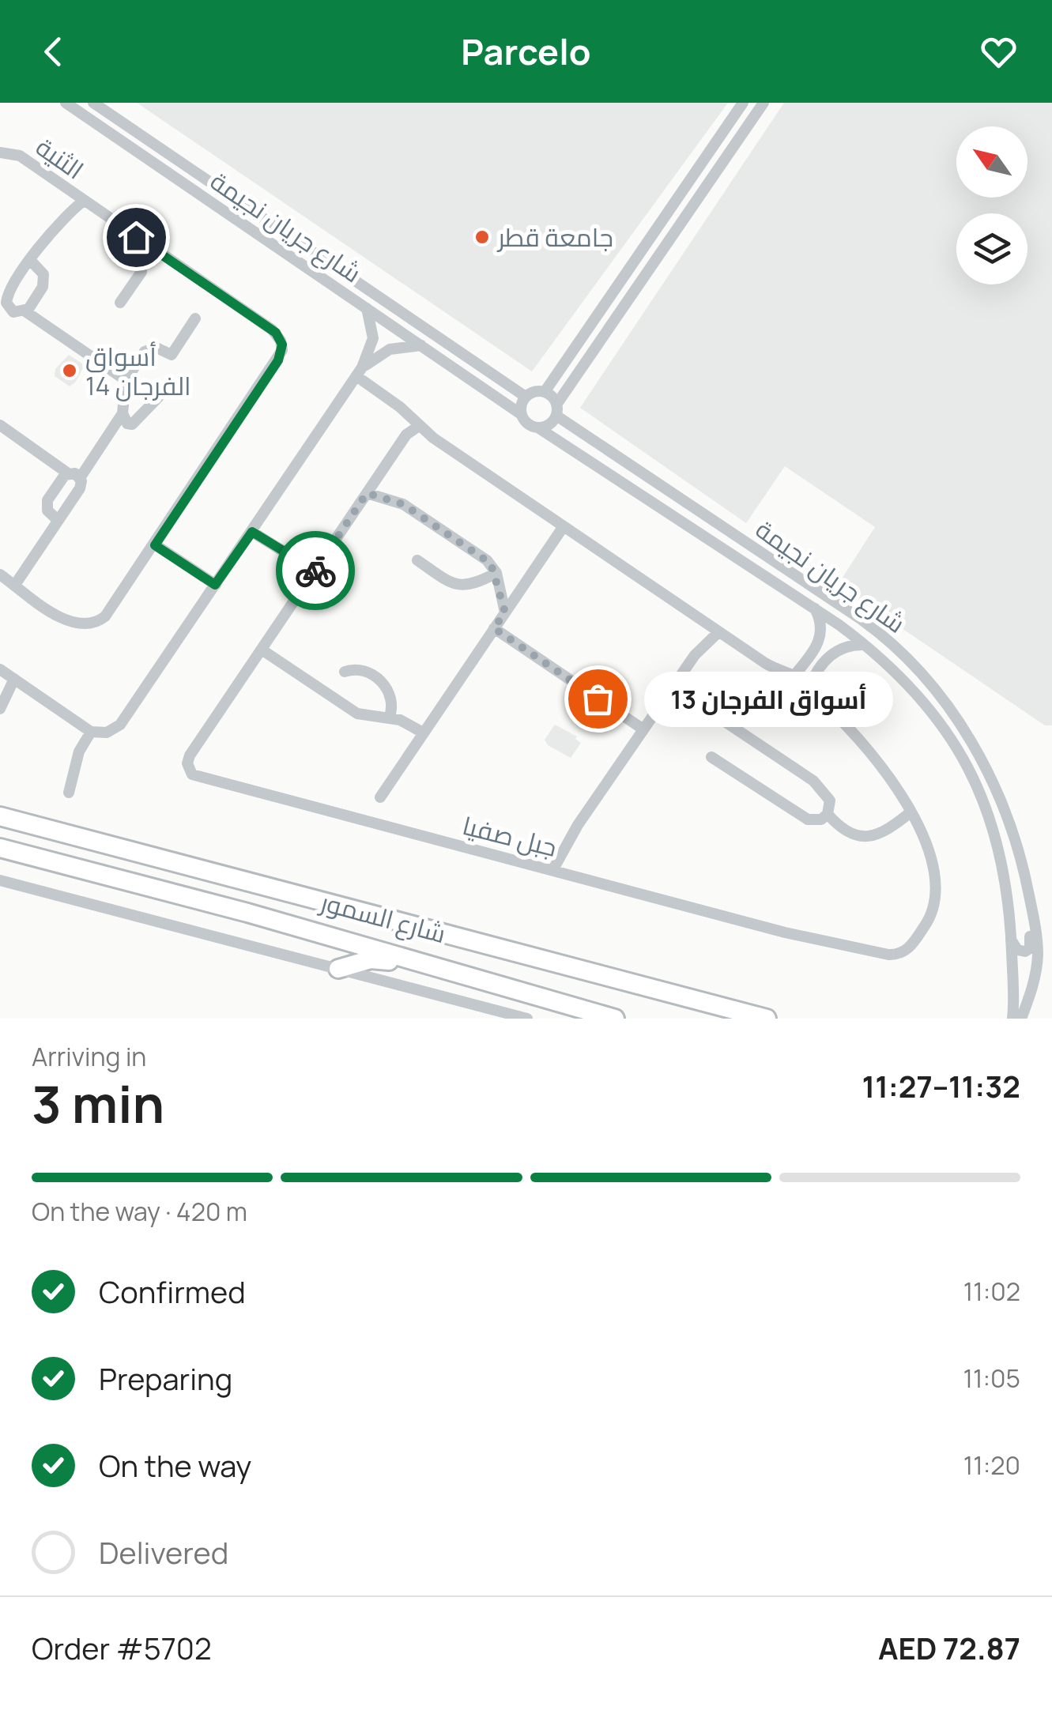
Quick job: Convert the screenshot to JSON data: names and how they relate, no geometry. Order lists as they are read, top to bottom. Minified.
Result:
{"streets":{"main road":["شارع السمور"],"street":["الثنية","شارع جريان نجيمة","جبل صفيا"]},"places":["جامعة قطر","أسواق الفرجان 14","أسواق الفرجان 13"],"north":"top left","page":{"header":"Parcelo","bubble":"أسواق الفرجان 13","heading":["3 min","Arriving in","11:27–11:32"],"panel":["Order #5702","AED 72.87"],"bar":"On the way · 420 m","list":[["Confirmed","11:02"],["Preparing","11:05"],["On the way","11:20"],"Delivered"]}}
